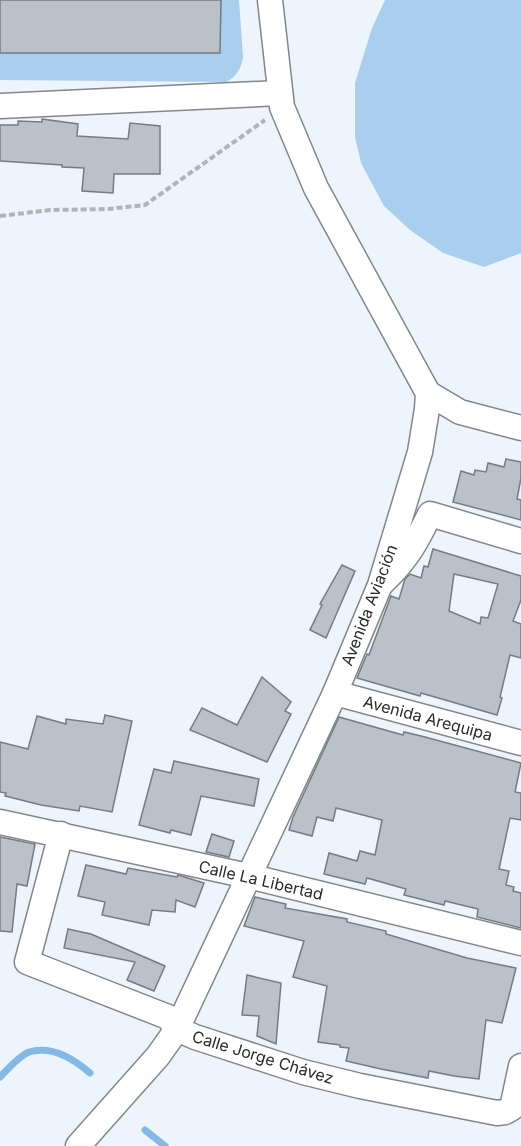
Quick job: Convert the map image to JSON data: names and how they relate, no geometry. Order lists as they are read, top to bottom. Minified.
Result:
{"streets":{"street":["Avenida Aviación","Avenida Arequipa","Calle La Libertad","Calle Jorge Chávez"]},"crossings":[["Avenida Aviación","Avenida Arequipa"],["Avenida Aviación","Calle La Libertad"],["Avenida Aviación","Calle Jorge Chávez"],["Calle La Libertad","Calle Jorge Chávez"]]}
